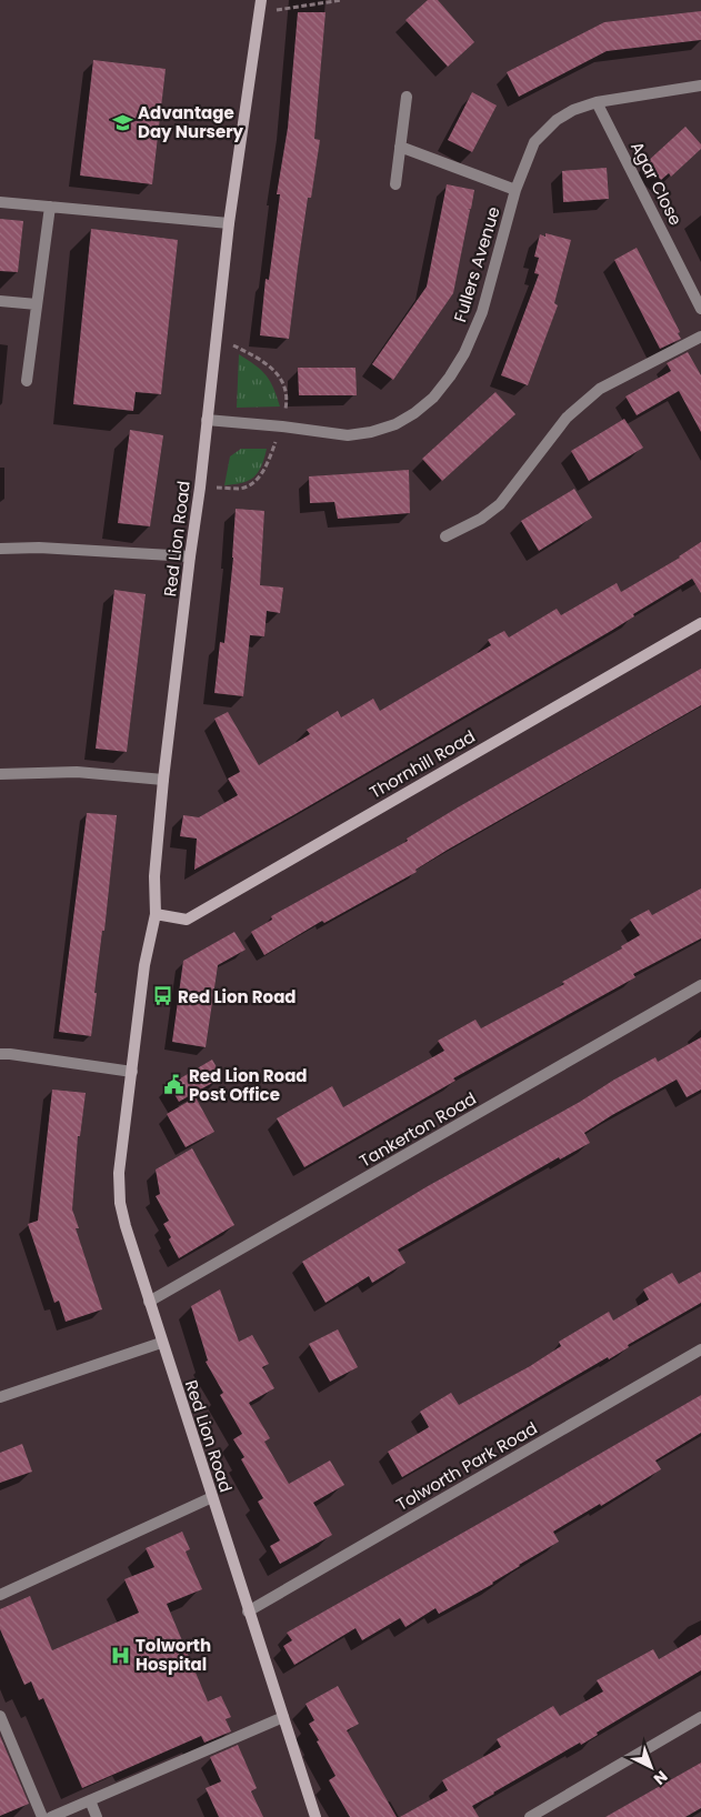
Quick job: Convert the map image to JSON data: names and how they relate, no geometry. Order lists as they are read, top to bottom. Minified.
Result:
{"streets":{"street":["Agar Close","Fullers Avenue","Red Lion Road","Thornhill Road","Tankerton Road","Tolworth Park Road"]},"crossings":[["Agar Close","Fullers Avenue"],["Fullers Avenue","Red Lion Road"],["Red Lion Road","Thornhill Road"],["Red Lion Road","Tankerton Road"],["Red Lion Road","Tolworth Park Road"]],"places":{"school or university":["Advantage Day Nursery"],"bus stop":["Red Lion Road"],"public building":["Red Lion Road Post Office"],"hospital":["Tolworth Hospital"]},"north":"bottom right"}
